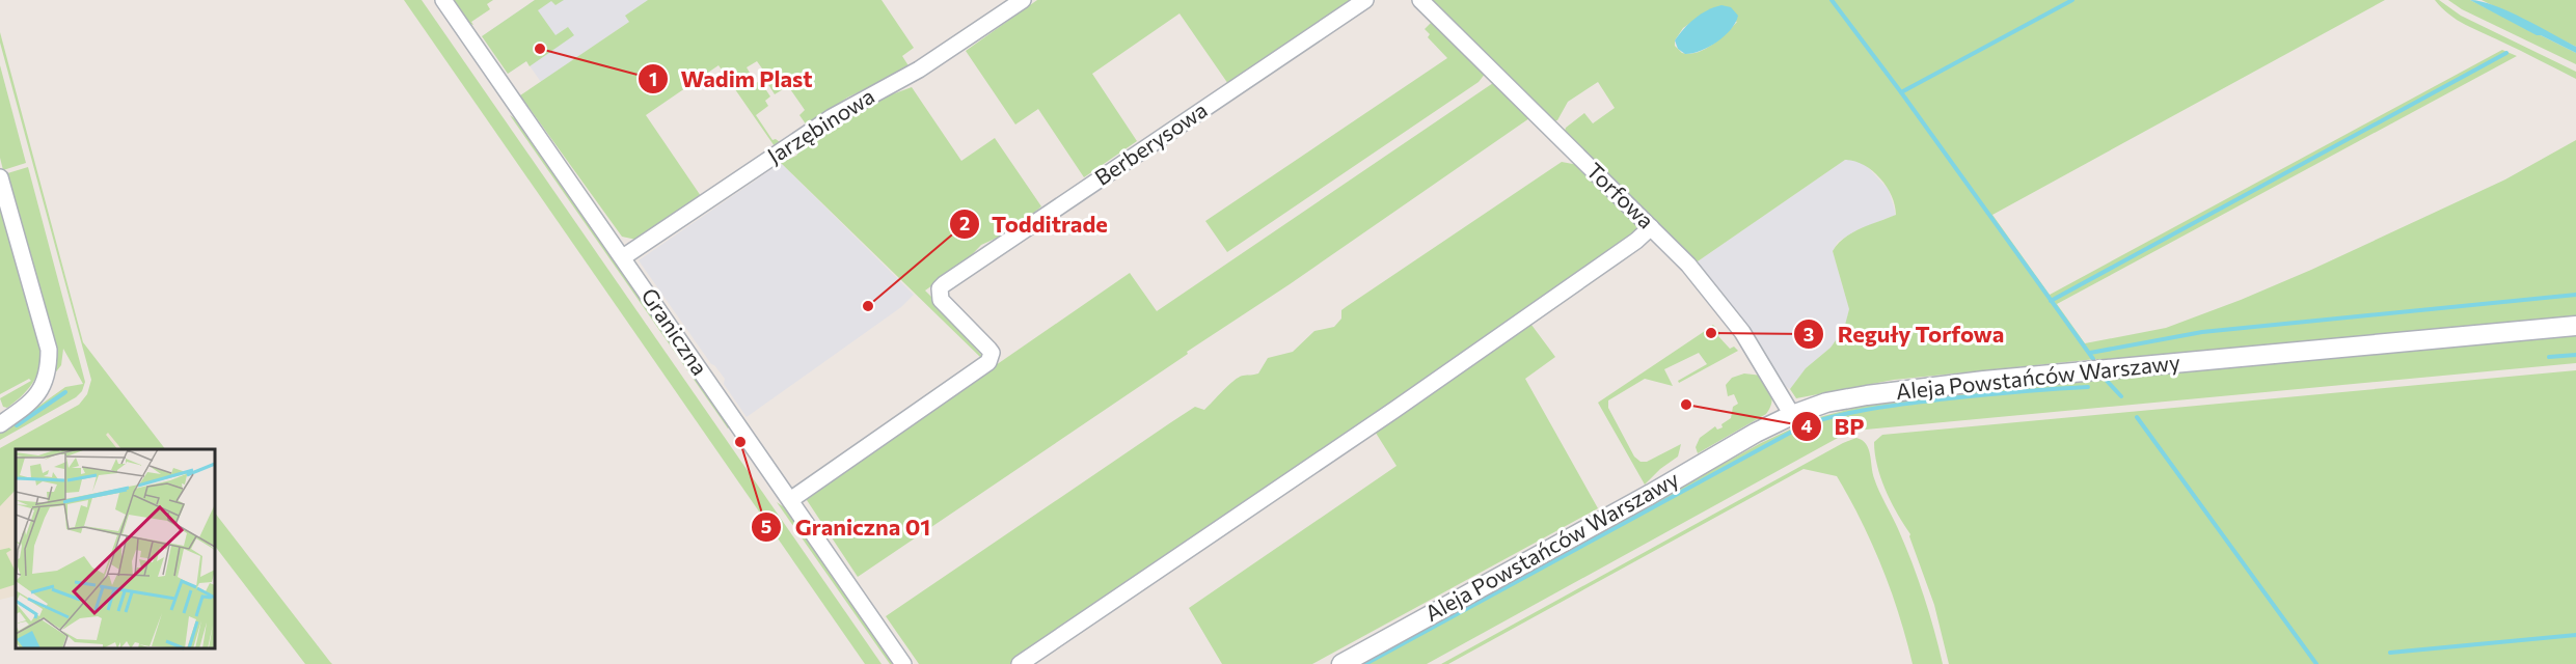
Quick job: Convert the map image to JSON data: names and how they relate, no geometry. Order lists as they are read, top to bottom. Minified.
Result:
{"streets":{"street":["Jarzębinowa","Berberysowa","Torfowa","Graniczna","Aleja Powstańców Warszawy"]},"crossings":[["Jarzębinowa","Graniczna"],["Berberysowa","Graniczna"],["Torfowa","Aleja Powstańców Warszawy"]],"places":["Wadim Plast","Todditrade","Reguły Torfowa","BP","Graniczna 01"]}
